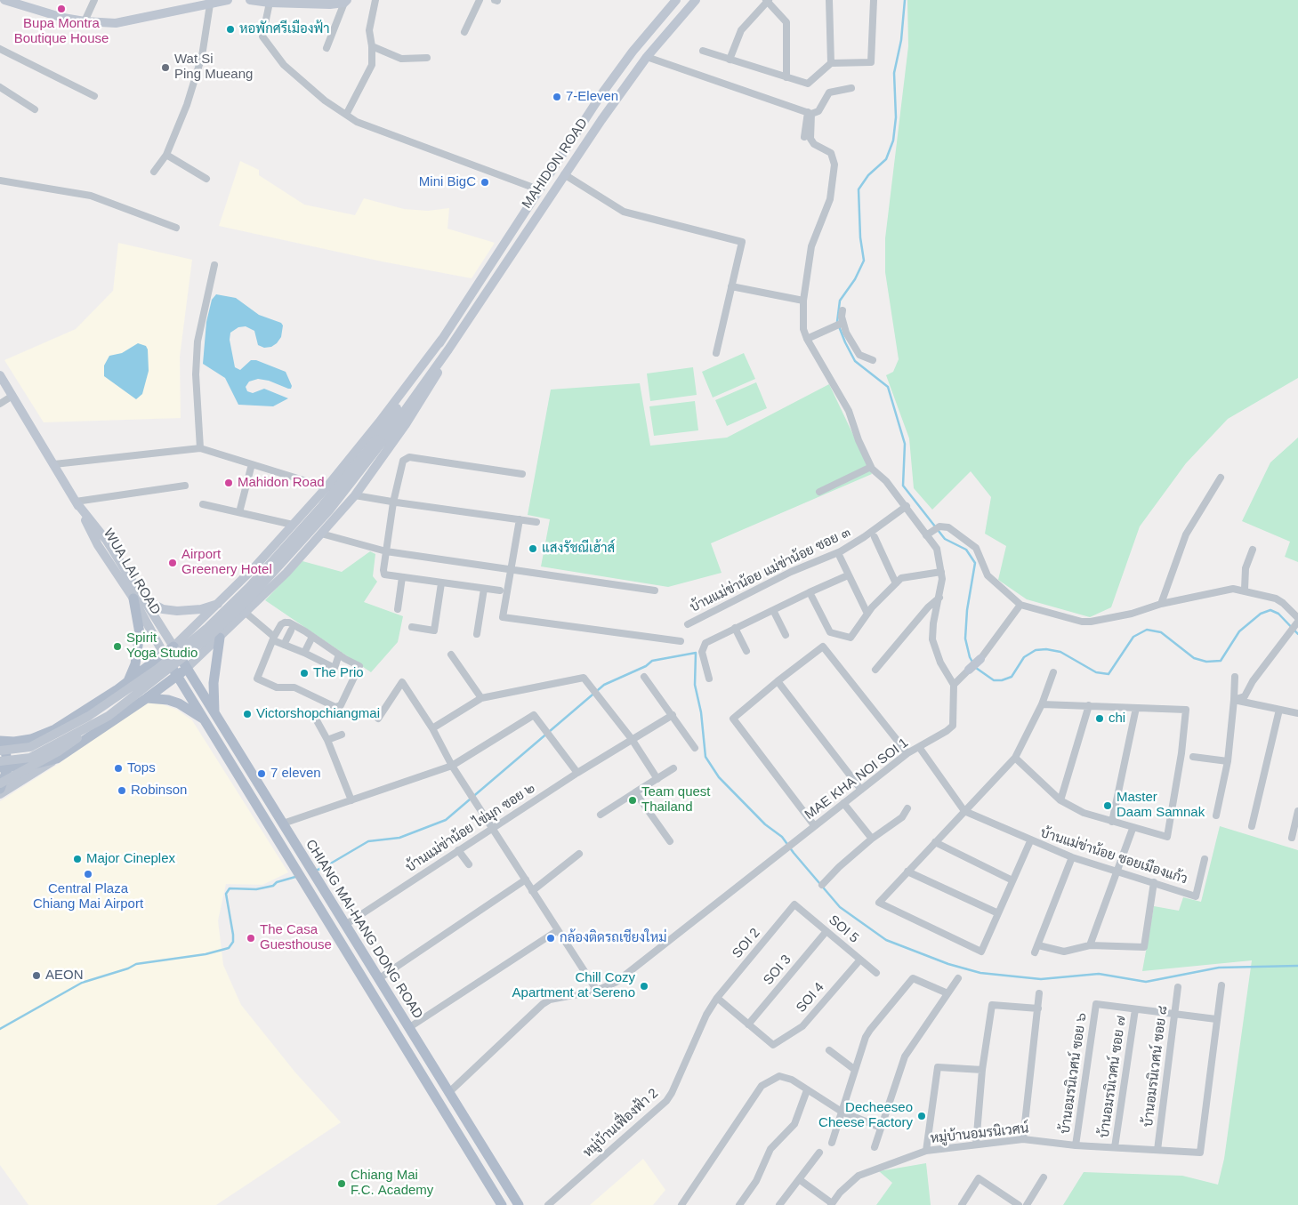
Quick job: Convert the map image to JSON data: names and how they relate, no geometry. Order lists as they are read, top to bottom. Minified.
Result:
{"streets":{"main road":["MAHIDON ROAD","WUA LAI ROAD","CHIANG MAI-HANG DONG ROAD"],"street":["บ้านแม่ข่าน้อย แม่ข่าน้อย ซอย ๓","MAE KHA NOI SOI 1","บ้านแม่ข่าน้อย ไข่มุก ซอย ๒","บ้านแม่ข่าน้อย ซอยเมืองแก้ว","SOI 5","SOI 2","SOI 3","SOI 4","บ้านอมรนิเวศน์ ซอย ๘","บ้านอมรนิเวศน์ ซอย ๖","บ้านอมรนิเวศน์ ซอย ๗","หมู่บ้านเฟื่องฟ้า 2","หมู่บ้านอมรนิเวศน์"]},"crossings":[["MAHIDON ROAD","WUA LAI ROAD"],["MAHIDON ROAD","CHIANG MAI-HANG DONG ROAD"],["บ้านแม่ข่าน้อย แม่ข่าน้อย ซอย ๓","MAE KHA NOI SOI 1"],["WUA LAI ROAD","CHIANG MAI-HANG DONG ROAD"],["MAE KHA NOI SOI 1","CHIANG MAI-HANG DONG ROAD"],["บ้านแม่ข่าน้อย ไข่มุก ซอย ๒","CHIANG MAI-HANG DONG ROAD"],["SOI 5","SOI 2"],["SOI 5","SOI 3"],["SOI 5","SOI 4"],["SOI 2","หมู่บ้านเฟื่องฟ้า 2"],["SOI 3","SOI 4"],["บ้านอมรนิเวศน์ ซอย ๘","หมู่บ้านอมรนิเวศน์"],["บ้านอมรนิเวศน์ ซอย ๖","บ้านอมรนิเวศน์ ซอย ๗"],["บ้านอมรนิเวศน์ ซอย ๖","หมู่บ้านอมรนิเวศน์"],["บ้านอมรนิเวศน์ ซอย ๗","หมู่บ้านอมรนิเวศน์"]],"places":["Bupa Montra Boutique House","หอพักศรีเมืองฟ้า","Wat Si Ping Mueang","7-Eleven","Mini BigC","Mahidon Road","แสงรัชณีเฮ้าส์","Airport Greenery Hotel","Spirit Yoga Studio","The Prio","Victorshopchiangmai","chi","Tops","7 eleven","Robinson","Team quest Thailand","Master Daam Samnak","Major Cineplex","Central Plaza Chiang Mai Airport","The Casa Guesthouse","กล้องติดรถเชียงใหม่","AEON","Chill Cozy Apartment at Sereno","Decheeseo Cheese Factory","Chiang Mai F.C. Academy"]}
